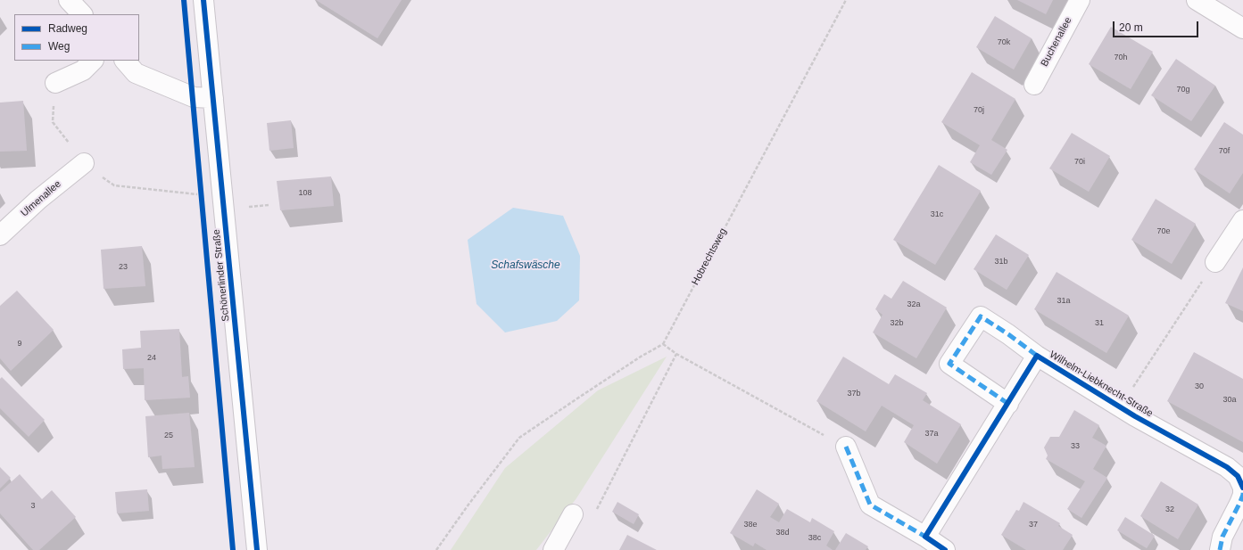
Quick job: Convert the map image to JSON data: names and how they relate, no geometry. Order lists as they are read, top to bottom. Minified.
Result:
{"streets":{"street":["Buchenallee","Ulmenallee","Schönerlinder Straße","Wilhelm-Liebknecht-Straße"],"path":["Hobrechtsweg"]},"water":["Schafswäsche"],"house_numbers":["70k","70h","70g","70j","70f","70i","108","31c","70e","31b","23","31a","32a","32b","31","9","24","30","37b","30a","37a","25","33","3","32","38e","37","38d","38c"],"legend":["Radweg","Weg"],"scale_bar":"20 m"}
